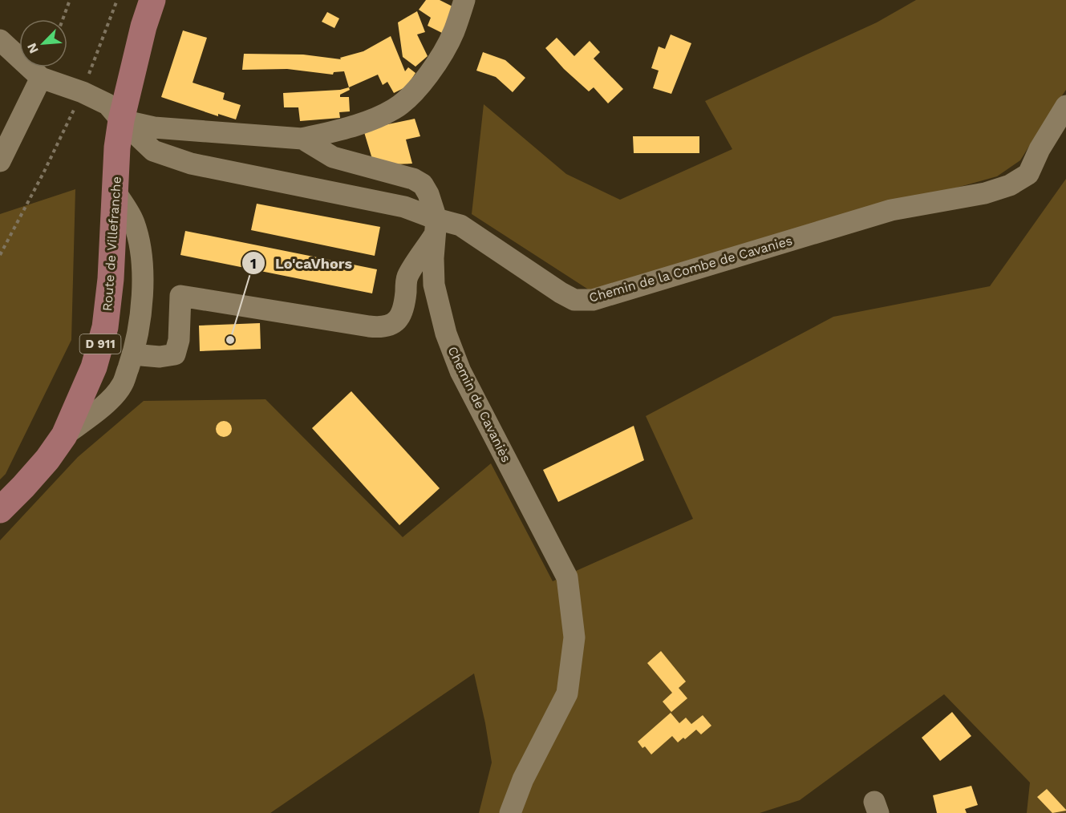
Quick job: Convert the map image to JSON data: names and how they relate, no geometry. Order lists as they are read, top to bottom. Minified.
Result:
{"streets":{"main road":["Route de Villefranche","D 911"],"street":["Chemin de la Combe de Cavanies","Chemin de Cavaniès"]},"crossings":[["Route de Villefranche","D 911"],["Chemin de la Combe de Cavanies","Chemin de Cavaniès"]],"places":["Lo'caVhors"],"north":"bottom left"}
